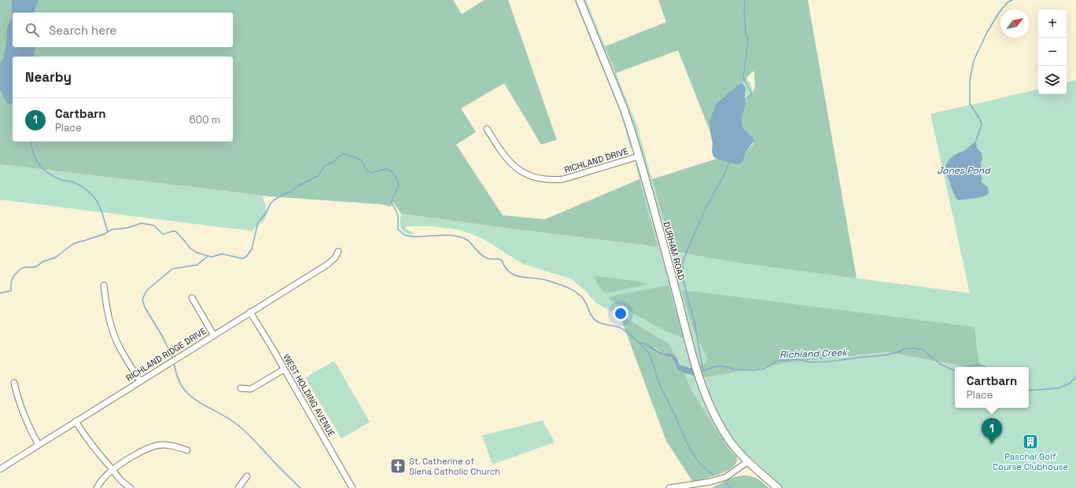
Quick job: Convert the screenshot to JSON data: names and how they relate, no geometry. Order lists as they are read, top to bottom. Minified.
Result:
{"streets":{"main road":["DURHAM ROAD"],"street":["RICHLAND DRIVE","RICHLAND RIDGE DRIVE","WEST HOLDING AVENUE"]},"crossings":[["RICHLAND DRIVE","DURHAM ROAD"],["RICHLAND RIDGE DRIVE","WEST HOLDING AVENUE"]],"water":["Jones Pond","Richland Creek"],"places":{"building":["Paschal Golf Course Clubhouse"],"church":["St. Catherine of Siena Catholic Church"]},"north":"top right","page":{"map_buttons":["+","−"],"search":"Search here","heading":"Nearby","list":[{"mark":"1","name":"Cartbarn","note":"Place","value":"600 m"}],"popup":["Cartbarn","Place"],"pins":"1"}}
